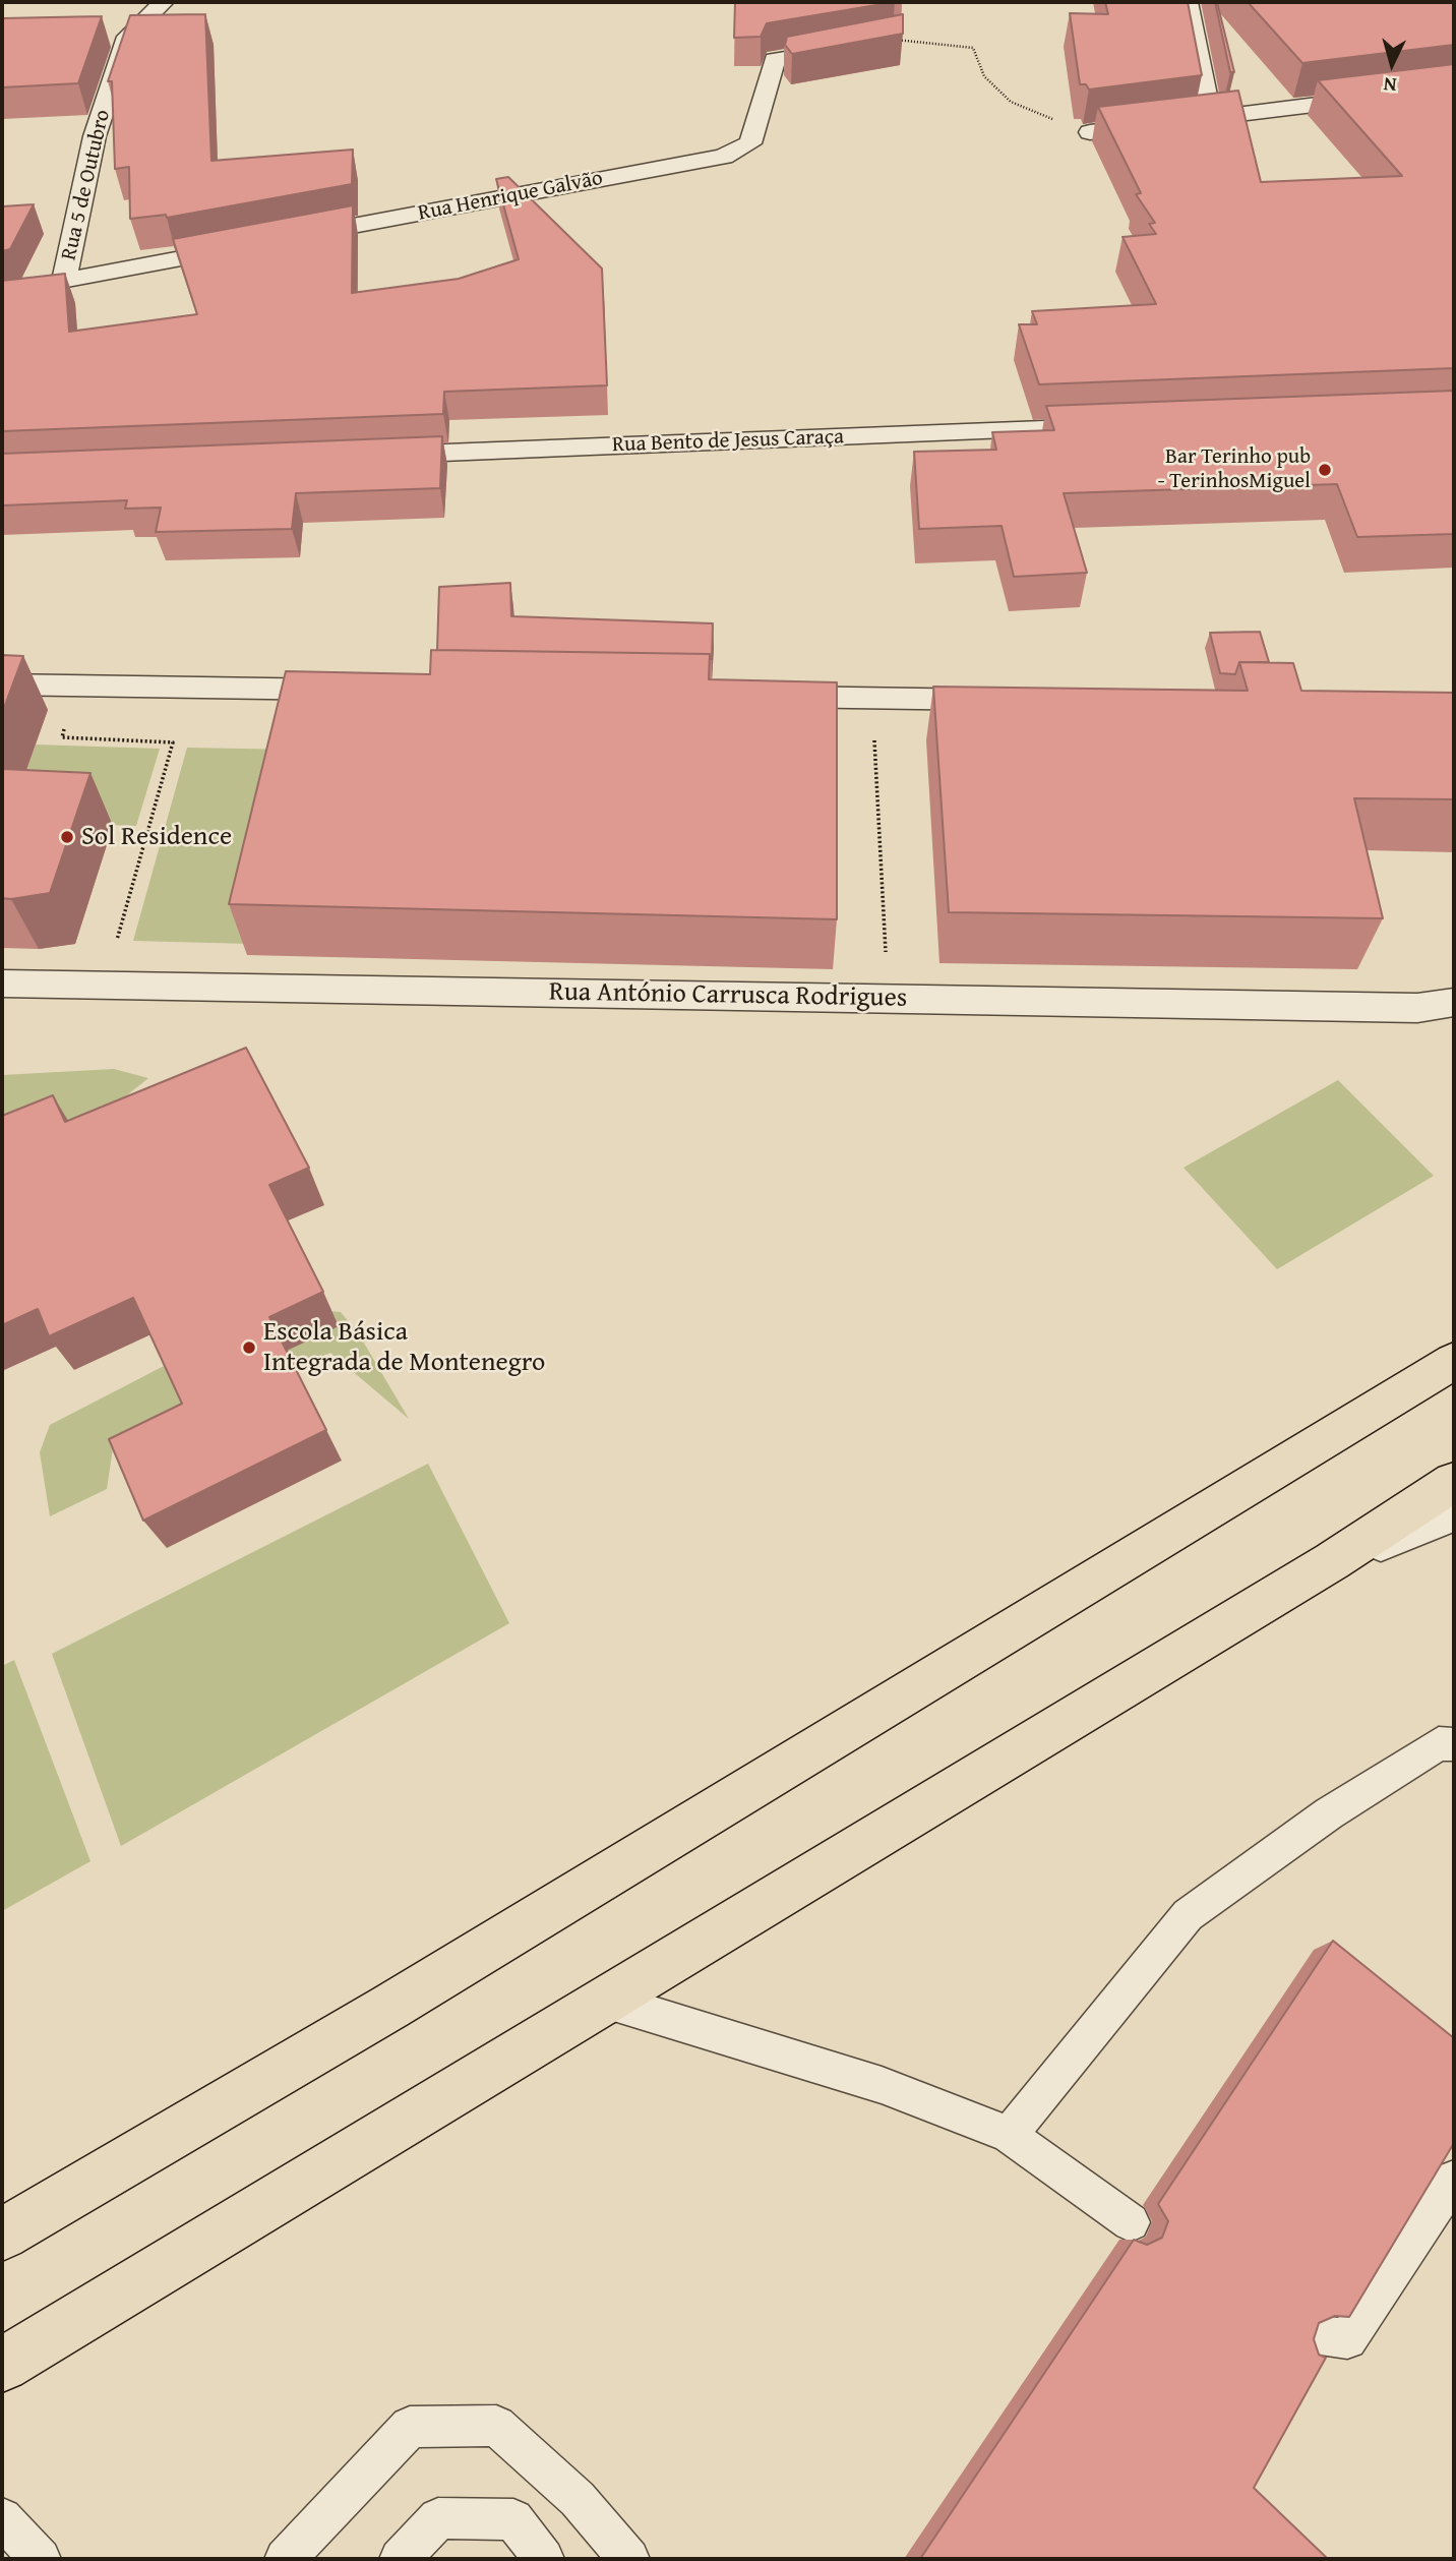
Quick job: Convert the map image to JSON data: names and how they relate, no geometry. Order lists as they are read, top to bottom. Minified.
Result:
{"streets":{"street":["Rua 5 de Outubro","Rua Henrique Galvão","Rua Bento de Jesus Caraça","Rua António Carrusca Rodrigues"]},"places":["Bar Terinho pub - TerinhosMiguel","Sol Residence","Escola Básica Integrada de Montenegro"],"north":"bottom"}
